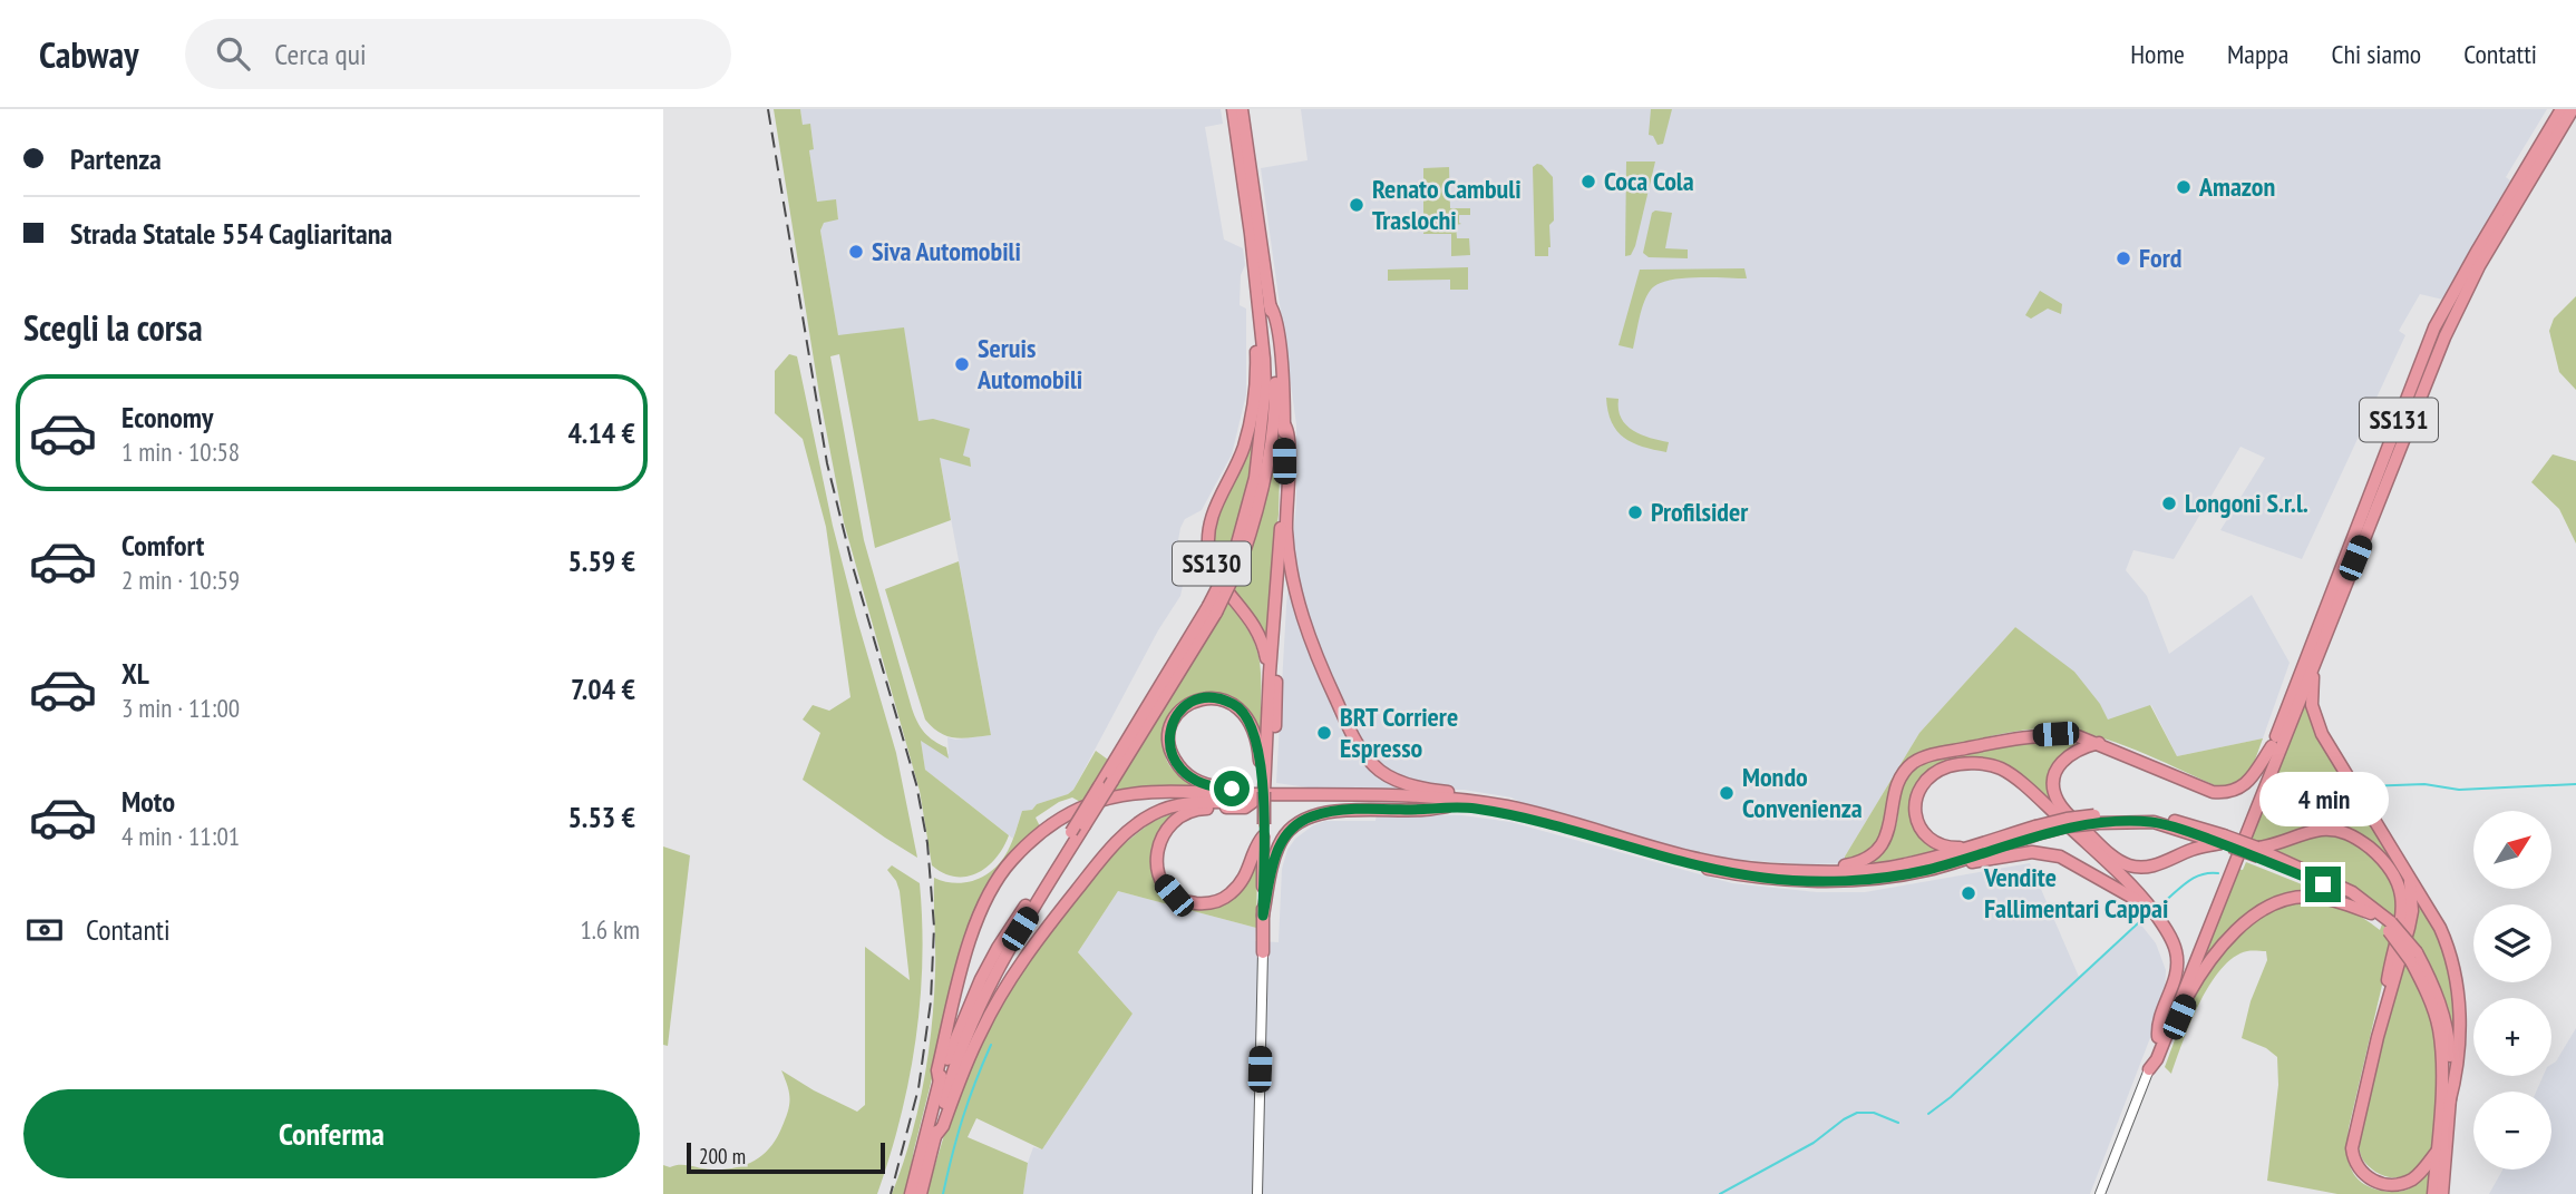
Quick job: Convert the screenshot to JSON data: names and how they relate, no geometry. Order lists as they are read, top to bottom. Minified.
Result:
{"streets":{"highway":["SS131","SS130"]},"places":["Coca Cola","Amazon","Renato Cambuli Traslochi","Siva Automobili","Ford","Seruis Automobili","Longoni S.r.l.","Profilsider","BRT Corriere Espresso","Mondo Convenienza","Vendite Fallimentari Cappai"],"scale_bar":"200 m","north":"top right","page":{"header":"Cabway","search":"Cerca qui","nav":["Home","Mappa","Chi siamo","Contatti"],"banner":["Partenza","Strada Statale 554 Cagliaritana"],"heading":"Scegli la corsa","list":[{"name":"Economy","note":"1 min · 10:58","value":"4.14 €"},{"name":"Comfort","note":"2 min · 10:59","value":"5.59 €"},{"name":"XL","note":"3 min · 11:00","value":"7.04 €"},{"name":"Moto","note":"4 min · 11:01","value":"5.53 €"}],"bubble":"4 min","map_buttons":["+","−"],"pay":["Contanti","1.6 km"],"buttons":"Conferma","scale":"200 m"}}
